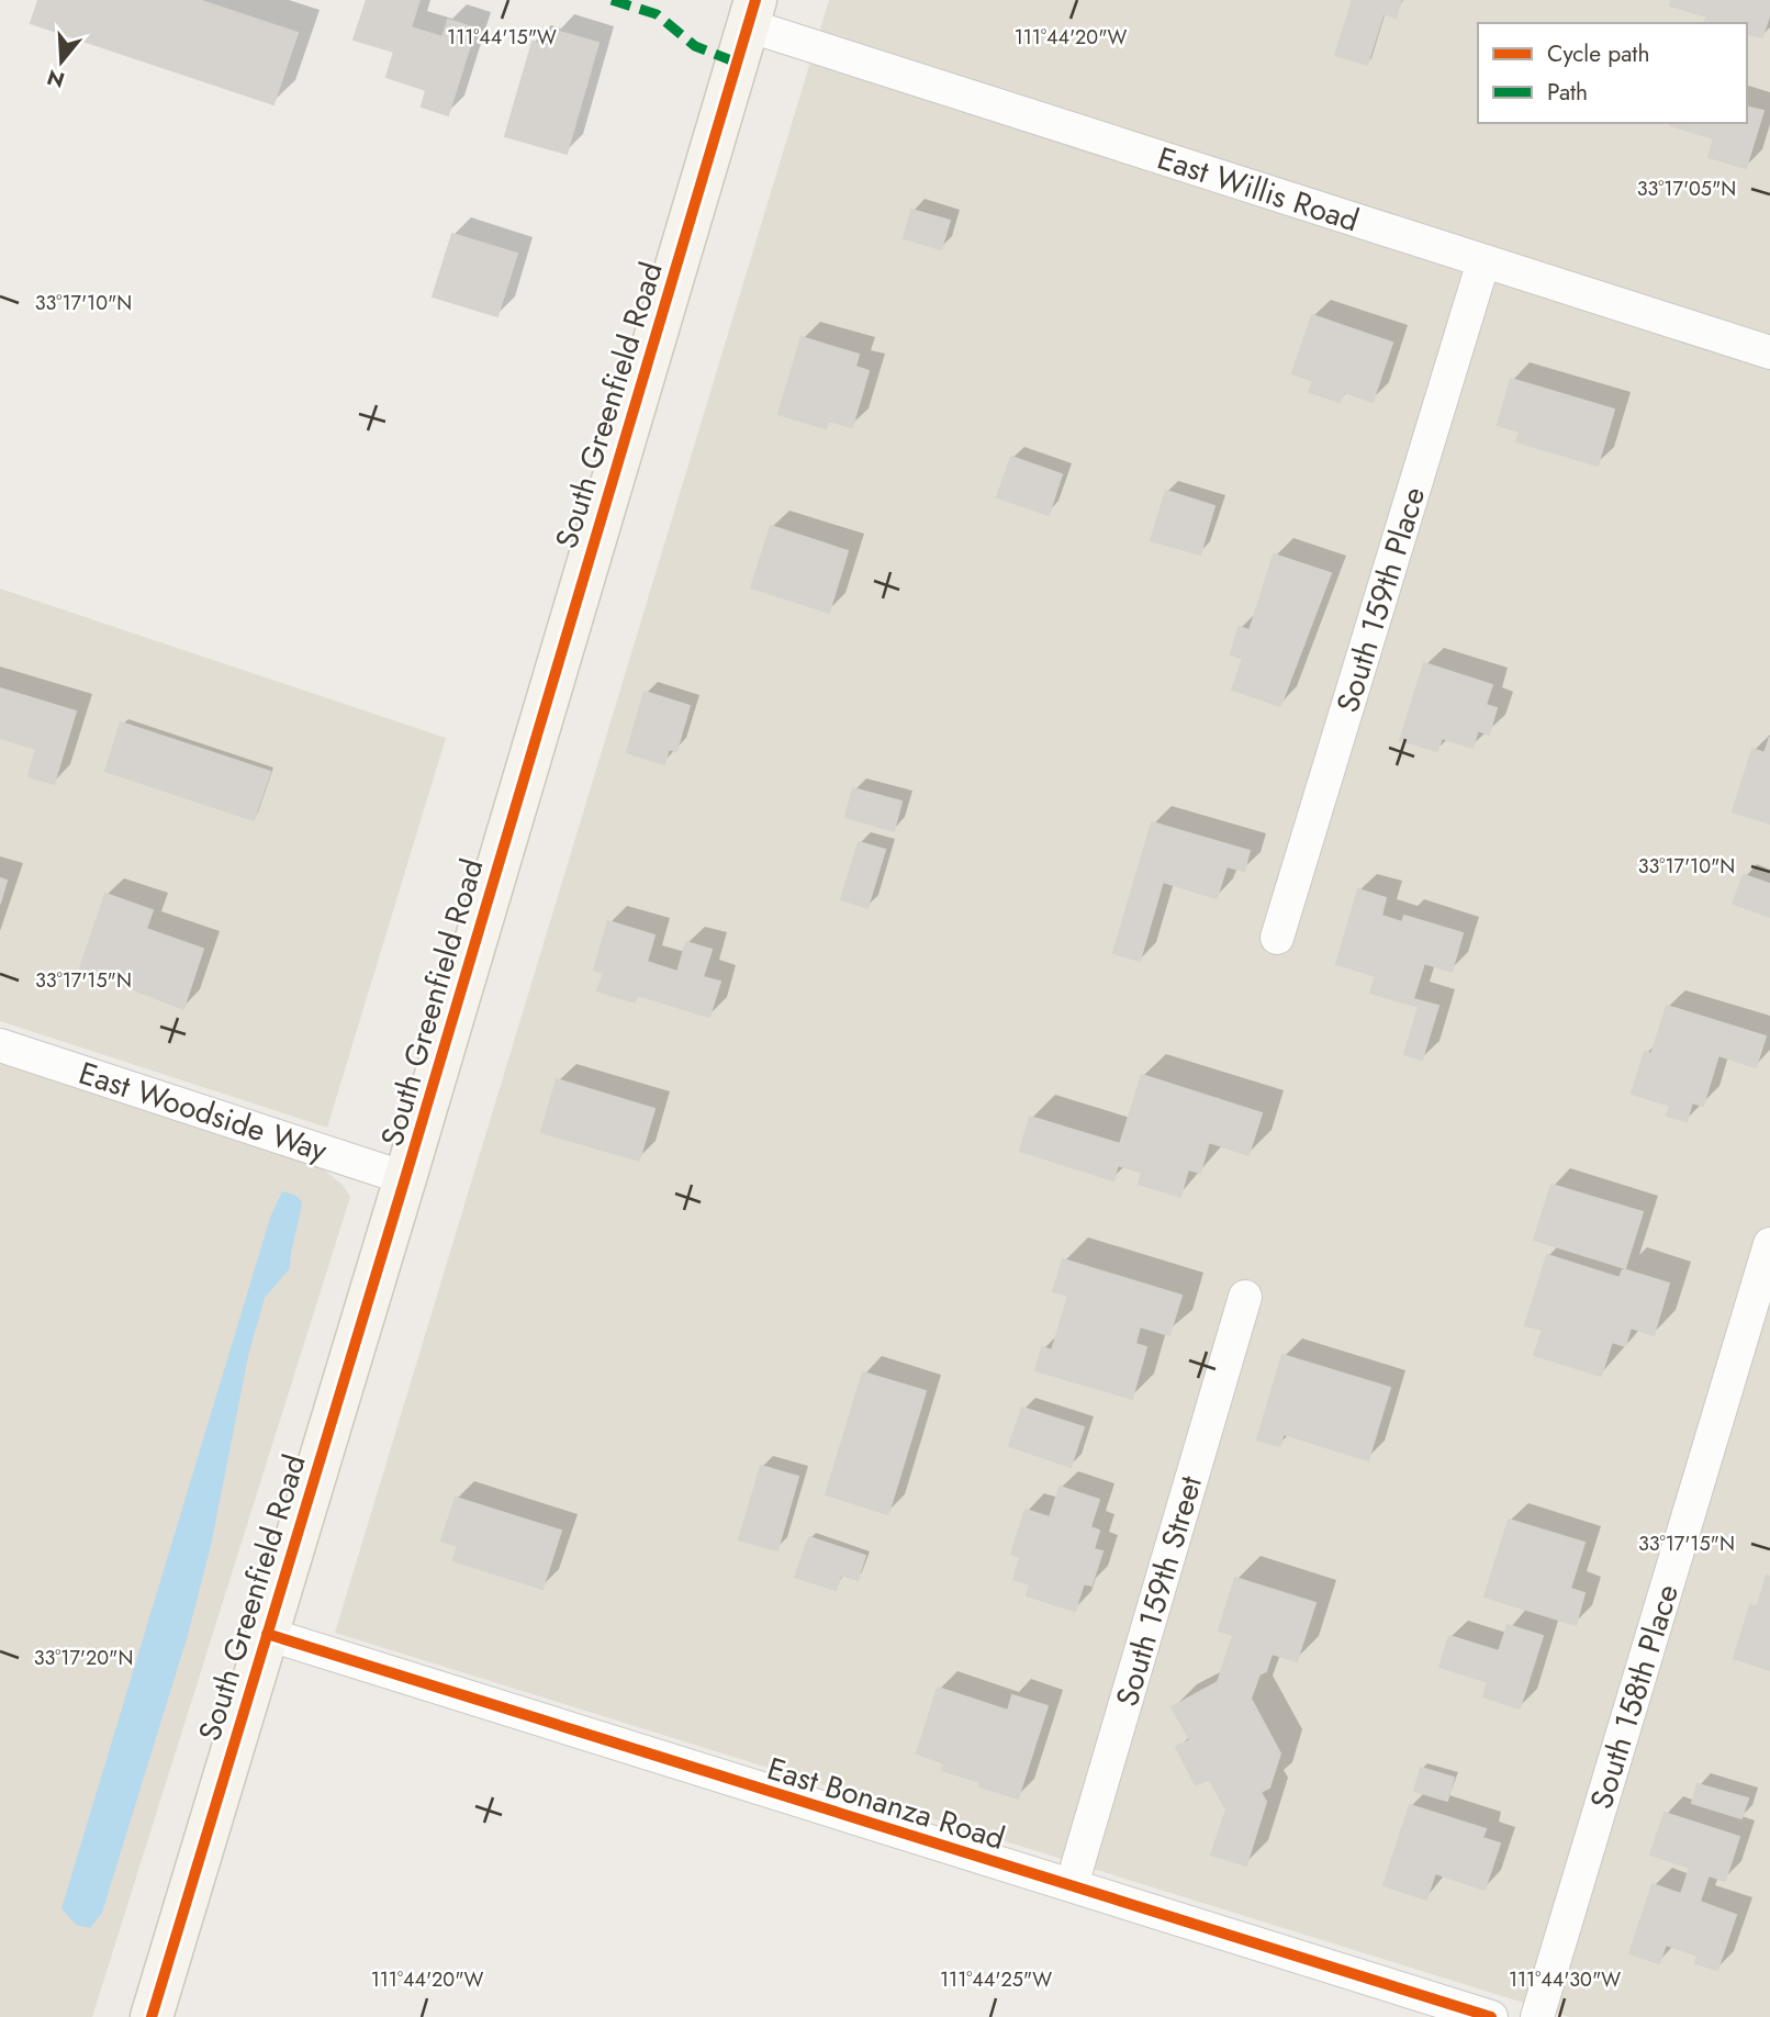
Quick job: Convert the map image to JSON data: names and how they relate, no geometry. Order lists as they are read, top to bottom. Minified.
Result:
{"streets":{"main road":["South Greenfield Road"],"street":["East Willis Road","South 159th Place","East Woodside Way","South 159th Street","South 158th Place","East Bonanza Road"]},"crossings":[["East Willis Road","South Greenfield Road"],["East Willis Road","South 159th Place"],["South Greenfield Road","East Woodside Way"],["South Greenfield Road","East Bonanza Road"],["South 159th Street","East Bonanza Road"]],"legend":["Cycle path","Path"],"north":"bottom","coordinates":["111°44'15\"W","111°44'20\"W","33°17'05\"N","33°17'10\"N","33°17'15\"N","33°17'20\"N","111°44'25\"W","111°44'30\"W"]}
